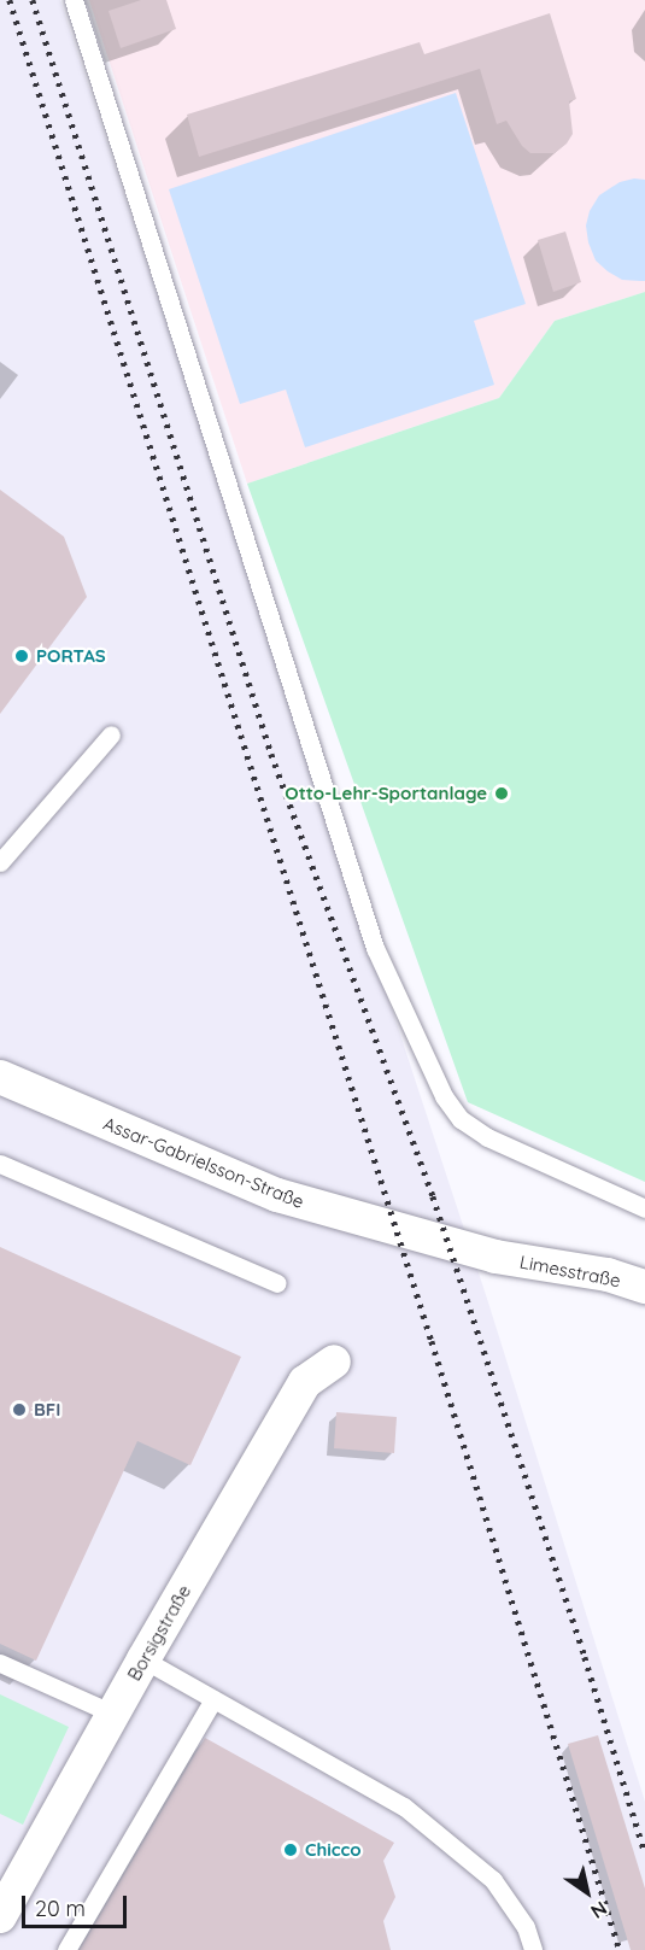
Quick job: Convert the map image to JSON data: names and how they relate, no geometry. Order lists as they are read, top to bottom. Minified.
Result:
{"streets":{"street":["Assar-Gabrielsson-Straße","Limesstraße","Borsigstraße"]},"crossings":[["Assar-Gabrielsson-Straße","Limesstraße"]],"places":["PORTAS","Otto-Lehr-Sportanlage","BFI","Chicco"],"scale_bar":"20 m","north":"bottom right"}
